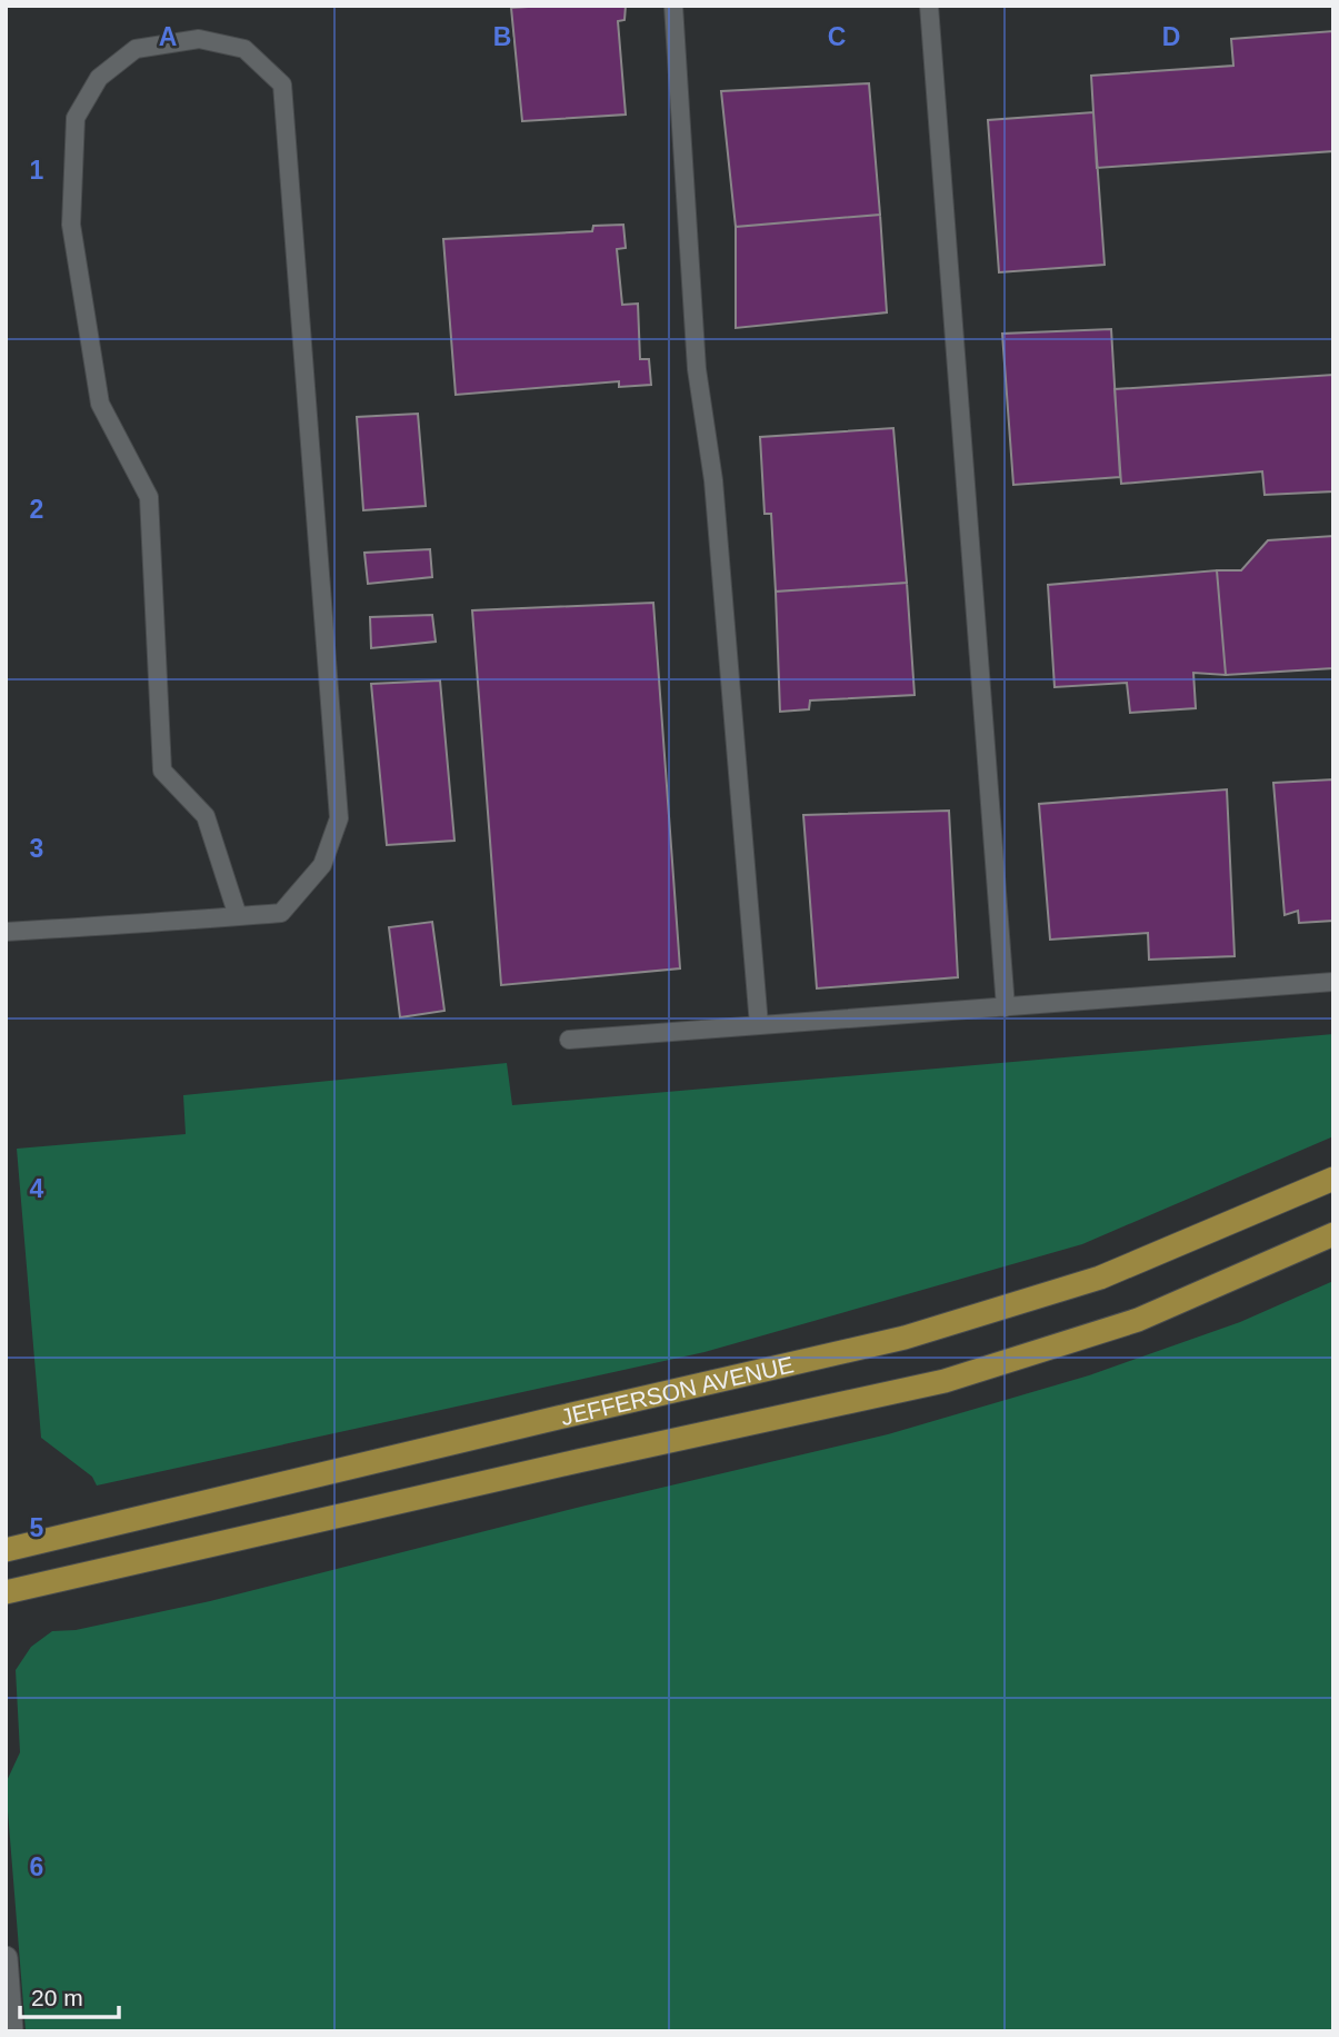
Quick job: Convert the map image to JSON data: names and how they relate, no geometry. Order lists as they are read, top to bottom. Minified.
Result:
{"streets":{"main road":["JEFFERSON AVENUE"]},"scale_bar":"20 m","grid":{"columns":["A","B","C","D"],"rows":["1","2","3","4","5","6"]}}
